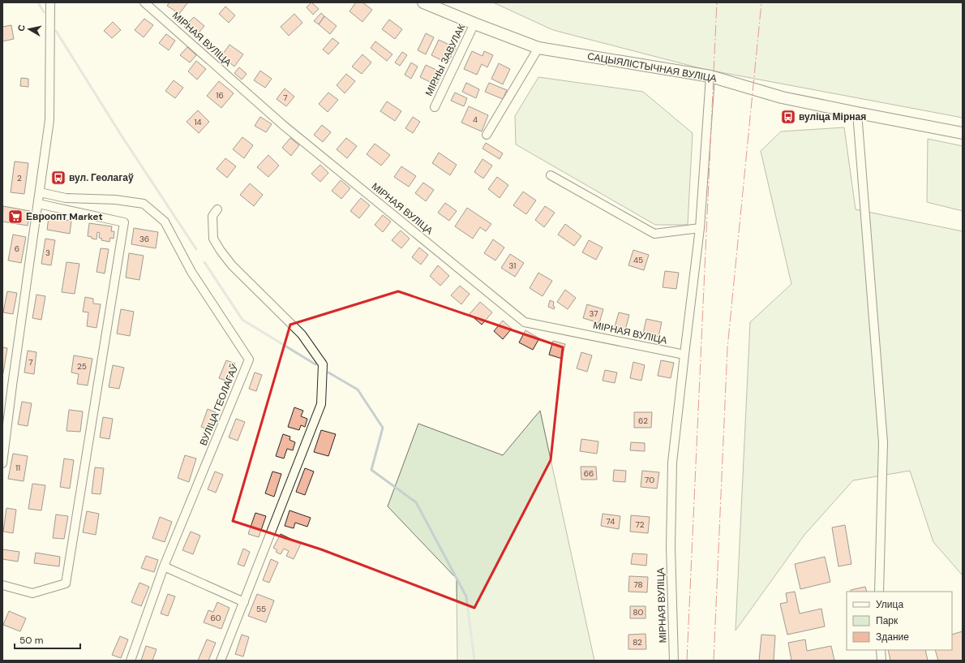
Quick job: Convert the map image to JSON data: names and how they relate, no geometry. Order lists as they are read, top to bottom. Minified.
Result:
{"streets":{"main road":["САЦЫЯЛІСТЫЧНАЯ ВУЛІЦА"],"street":["МІРНАЯ ВУЛІЦА","МІРНЫ ЗАВУЛАК","ВУЛІЦА ГЕОЛАГАЎ"]},"crossings":[["МІРНАЯ ВУЛІЦА","САЦЫЯЛІСТЫЧНАЯ ВУЛІЦА"],["МІРНЫ ЗАВУЛАК","САЦЫЯЛІСТЫЧНАЯ ВУЛІЦА"]],"places":{"bus stop":["вуліца Мірная","вул. Геолагаў"],"supermarket":["Евроопт Market"]},"house_numbers":["16","7","4","14","2","36","6","3","45","31","37","7","25","62","11","66","70","74","72","78","55","80","60","82"],"legend":["Улица","Парк","Здание"],"scale_bar":"50 m","north":"left"}
